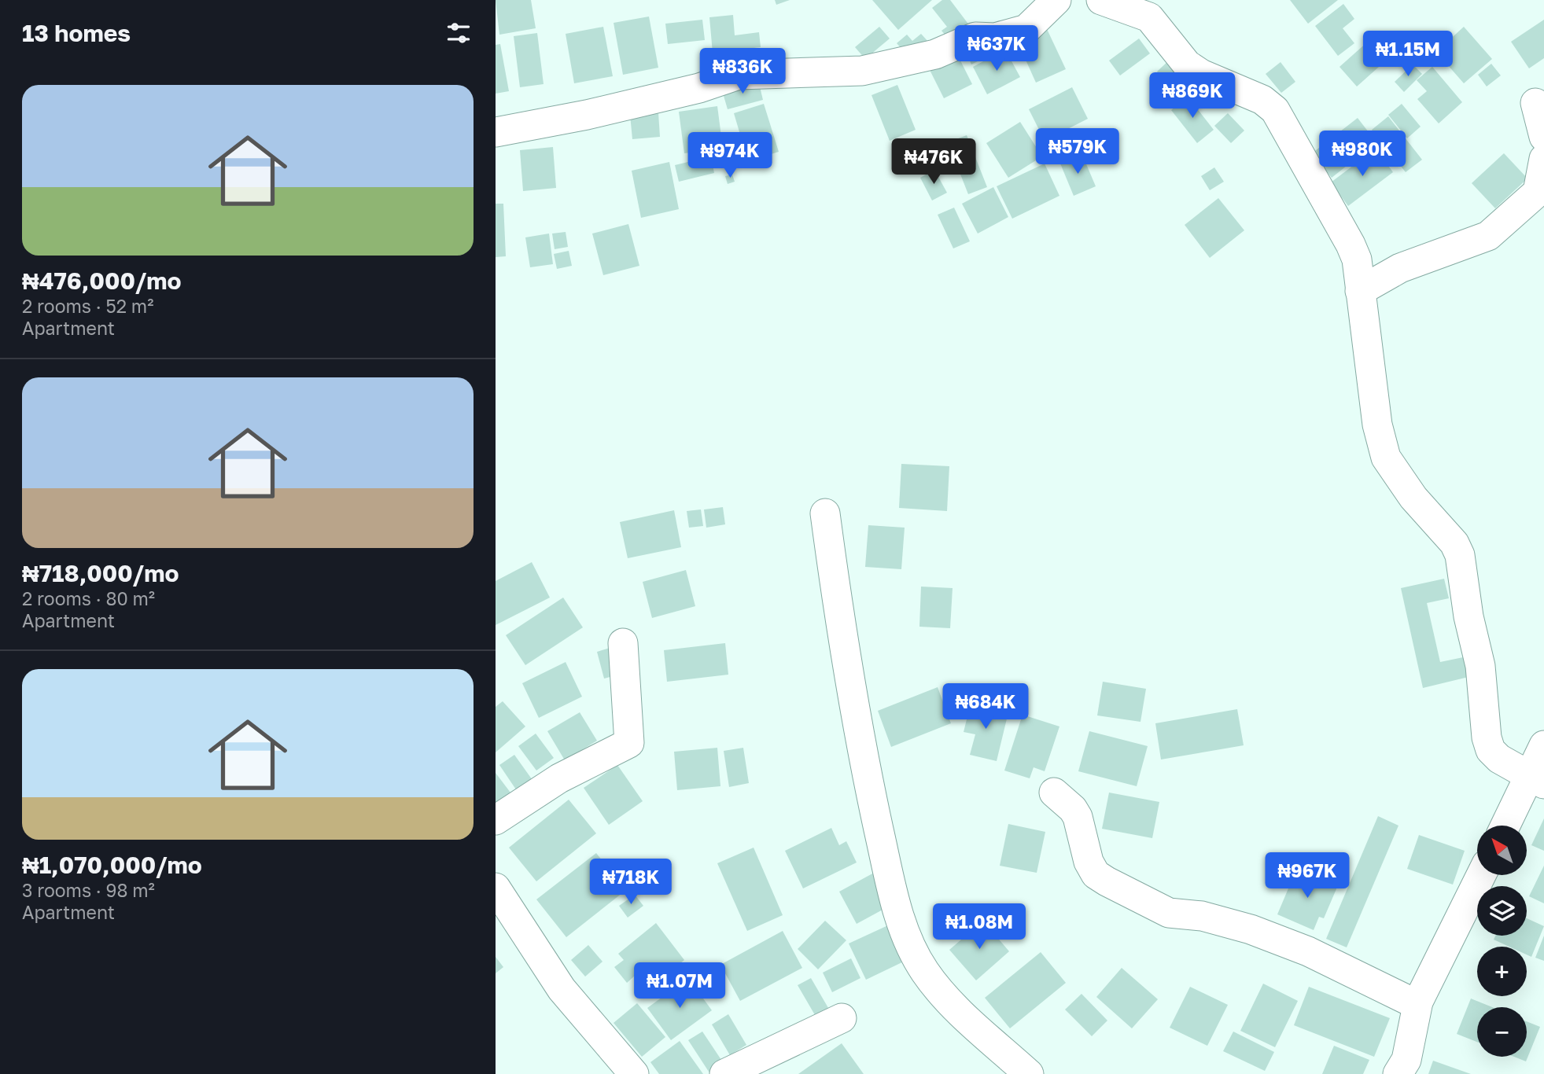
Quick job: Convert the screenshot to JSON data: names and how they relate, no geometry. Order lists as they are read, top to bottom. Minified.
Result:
{"north":"top left","page":{"heading":"13 homes","price":["₦637K","₦1.15M","₦836K","₦869K","₦579K","₦980K","₦974K","₦476K","₦684K","₦967K","₦718K","₦1.08M","₦1.07M"],"list":[{"name":"₦476,000/mo","note":"2 rooms · 52 m² · Apartment"},{"name":"₦718,000/mo","note":"2 rooms · 80 m² · Apartment"},{"name":"₦1,070,000/mo","note":"3 rooms · 98 m² · Apartment"}],"map_buttons":["+","−"]}}
